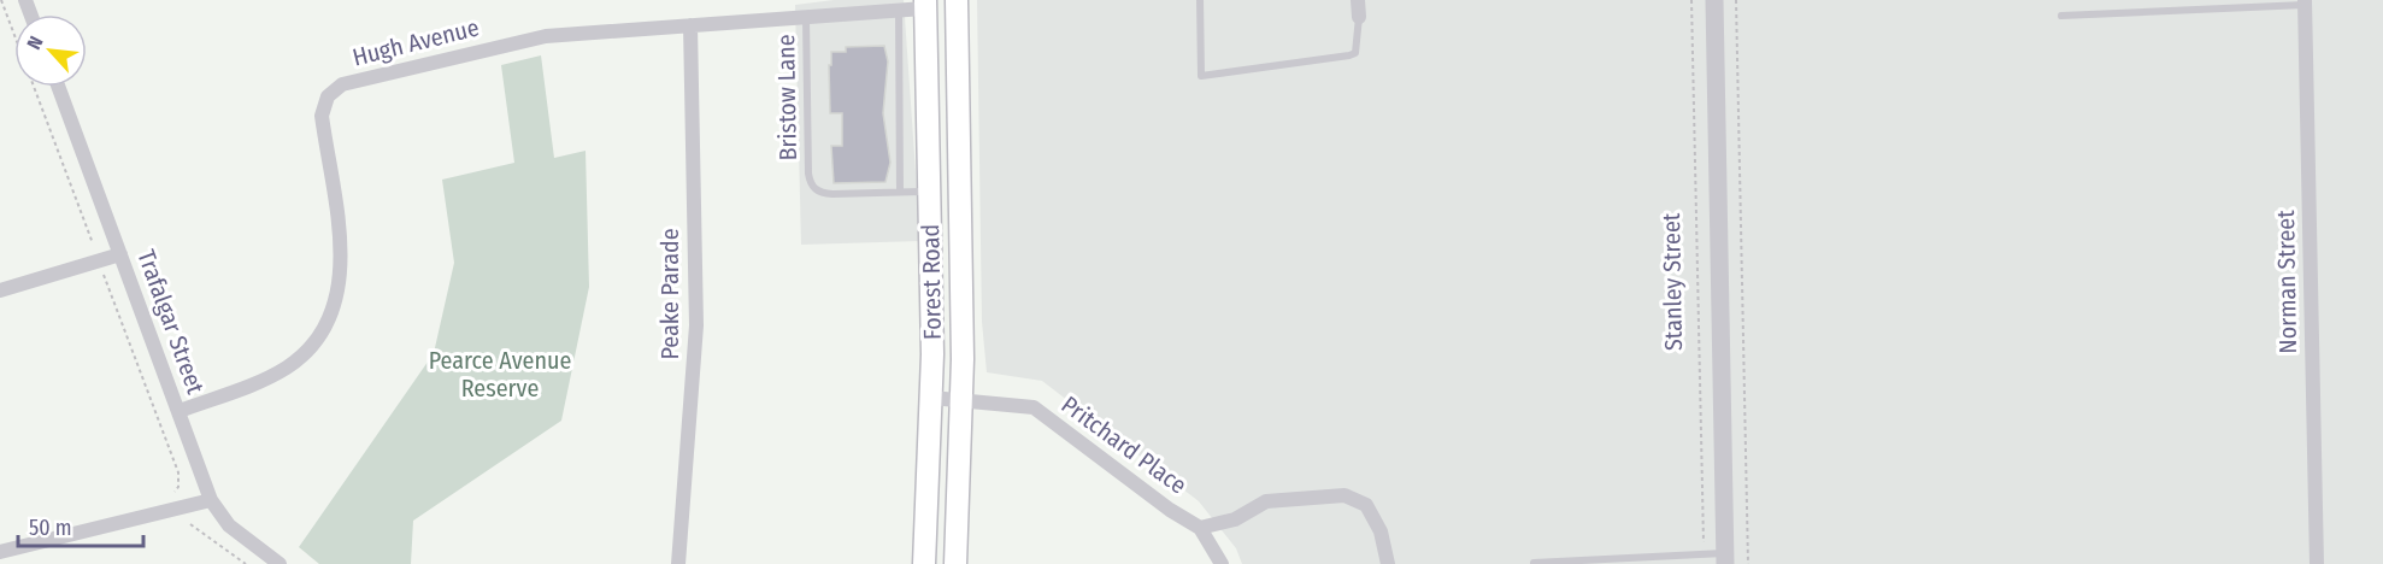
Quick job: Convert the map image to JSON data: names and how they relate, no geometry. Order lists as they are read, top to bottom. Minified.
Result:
{"streets":{"main road":["Forest Road"],"street":["Hugh Avenue","Stanley Street","Norman Street","Peake Parade","Trafalgar Street","Pritchard Place"],"lane":["Bristow Lane"]},"crossings":[["Hugh Avenue","Bristow Lane"],["Hugh Avenue","Forest Road"],["Hugh Avenue","Peake Parade"],["Hugh Avenue","Trafalgar Street"],["Bristow Lane","Forest Road"],["Forest Road","Pritchard Place"]],"parks":["Pearce Avenue Reserve"],"scale_bar":"50 m","north":"top left"}
